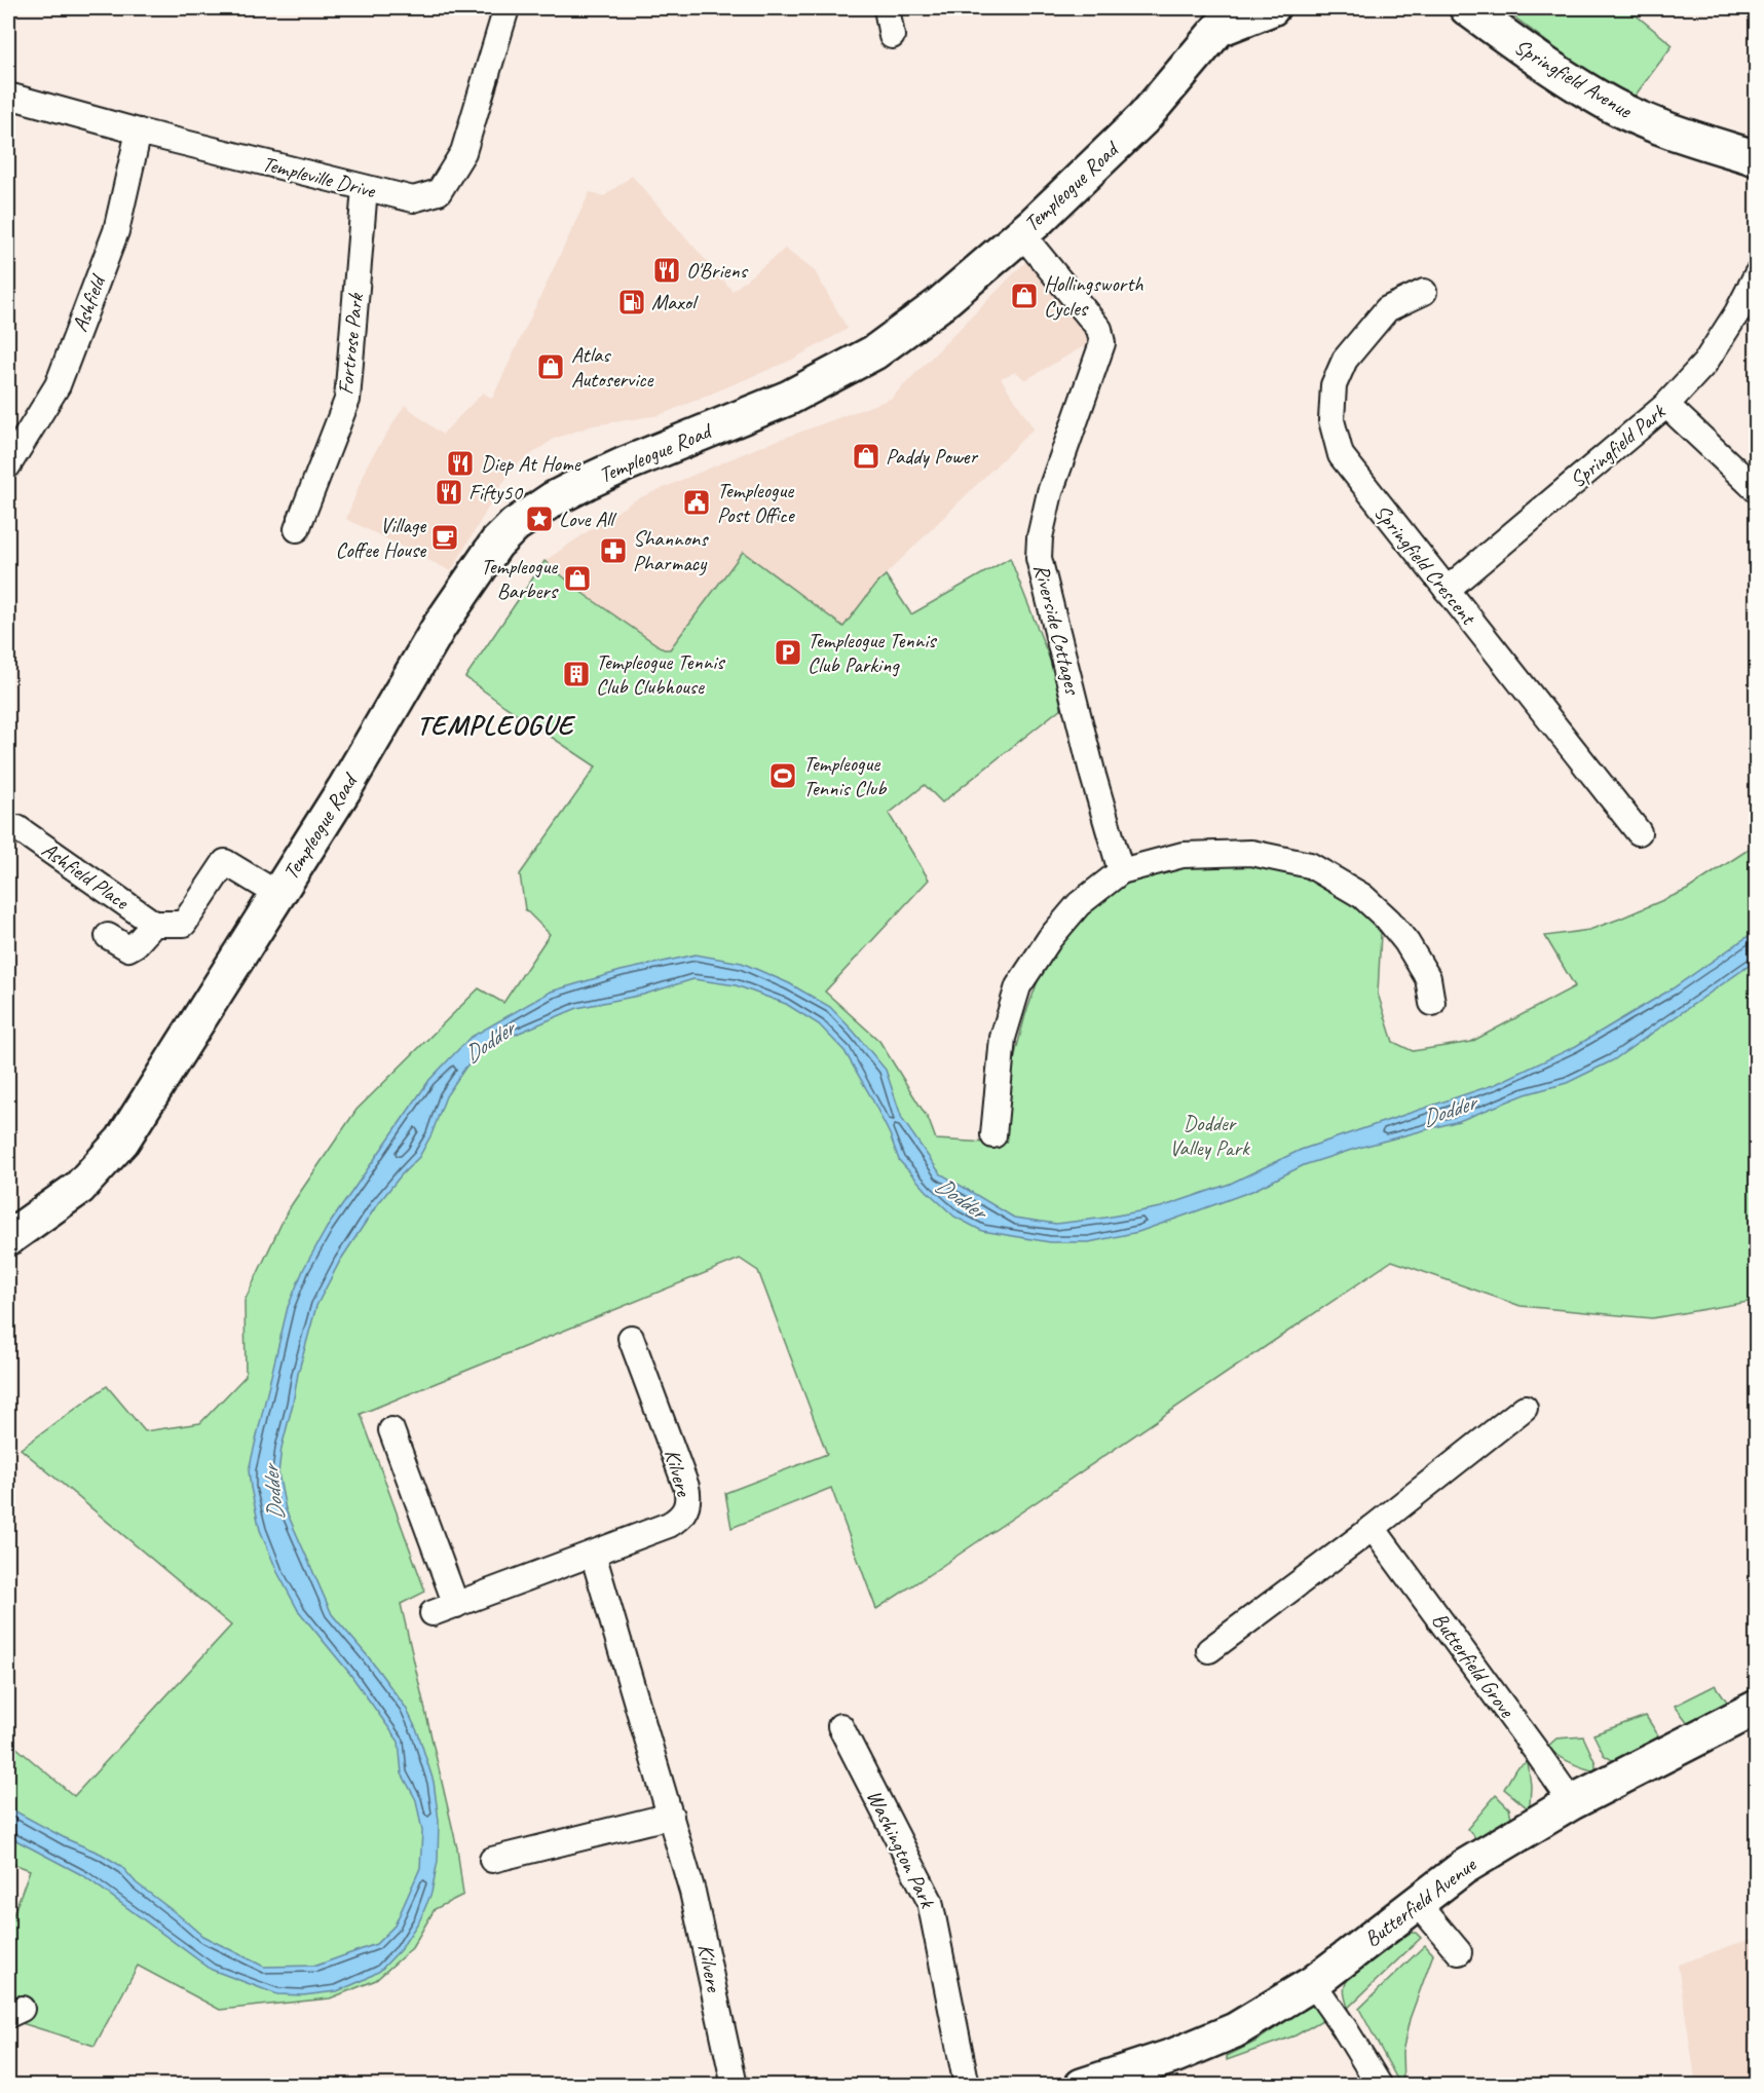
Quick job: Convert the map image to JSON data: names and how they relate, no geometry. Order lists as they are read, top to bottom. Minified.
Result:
{"streets":{"main road":["Springfield Avenue","Templeogue Road","Butterfield Avenue"],"street":["Templeville Drive","Ashfield","Fortrose Park","Springfield Park","Springfield Crescent","Riverside Cottages","Ashfield Place","Kilvere","Butterfield Grove","Washington Park"]},"crossings":[["Templeville Drive","Ashfield"],["Templeville Drive","Fortrose Park"],["Templeogue Road","Riverside Cottages"],["Springfield Park","Springfield Crescent"],["Butterfield Grove","Butterfield Avenue"]],"districts":["TEMPLEOGUE"],"water":["Dodder"],"parks":["Dodder Valley Park"],"places":{"restaurant":["O'Briens","Diep At Home","Fifty50"],"shop":["Hollingsworth Cycles","Atlas Autoservice","Paddy Power","Templeogue Barbers"],"fuel station":["Maxol"],"public building":["Templeogue Post Office"],"place":["Love All"],"cafe":["Village Coffee House"],"pharmacy":["Shannons Pharmacy"],"parking":["Templeogue Tennis Club Parking"],"building":["Templeogue Tennis Club Clubhouse"],"sports":["Templeogue Tennis Club"]}}
